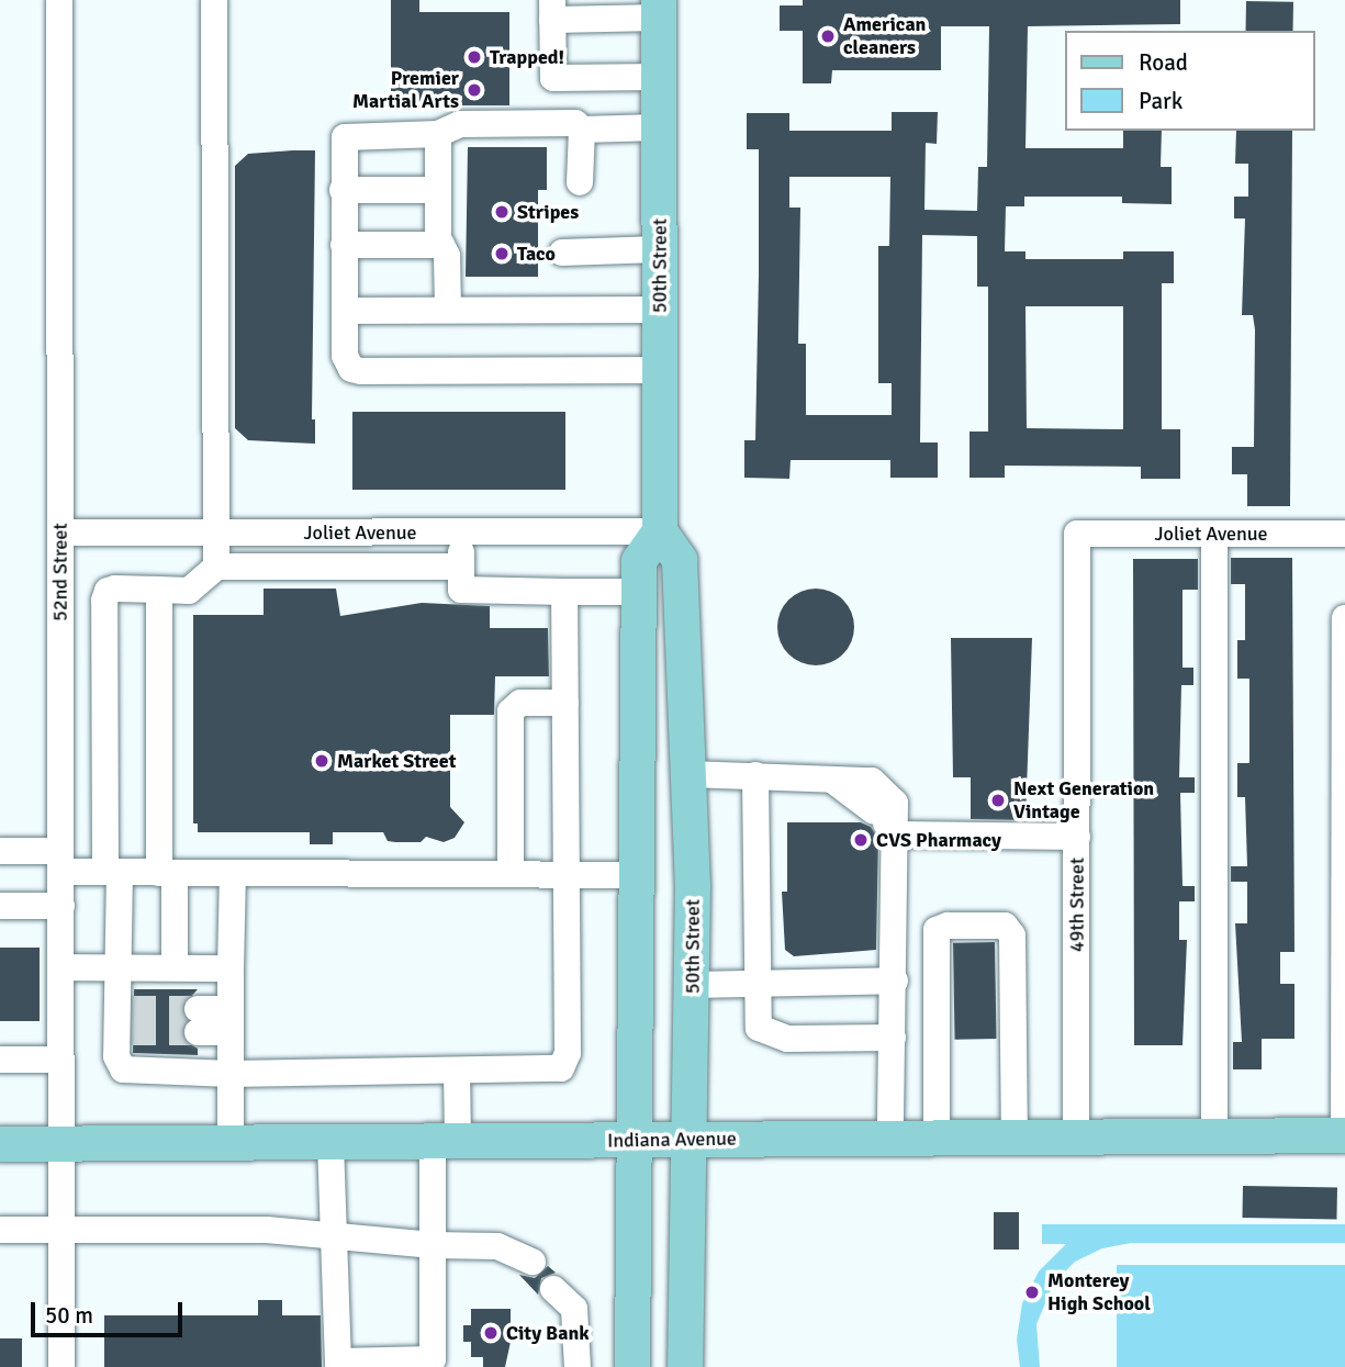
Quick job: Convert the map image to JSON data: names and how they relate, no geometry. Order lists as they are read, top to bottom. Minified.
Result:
{"streets":{"main road":["50th Street","Indiana Avenue"],"street":["Joliet Avenue","52nd Street","49th Street"]},"crossings":[["50th Street","Joliet Avenue"],["50th Street","Indiana Avenue"],["Joliet Avenue","52nd Street"],["Joliet Avenue","49th Street"],["52nd Street","Indiana Avenue"],["49th Street","Indiana Avenue"]],"places":["American cleaners","Trapped!","Premier Martial Arts","Stripes","Taco","Market Street","Next Generation Vintage","CVS Pharmacy","Monterey High School","City Bank"],"legend":["Road","Park"],"scale_bar":"50 m"}
